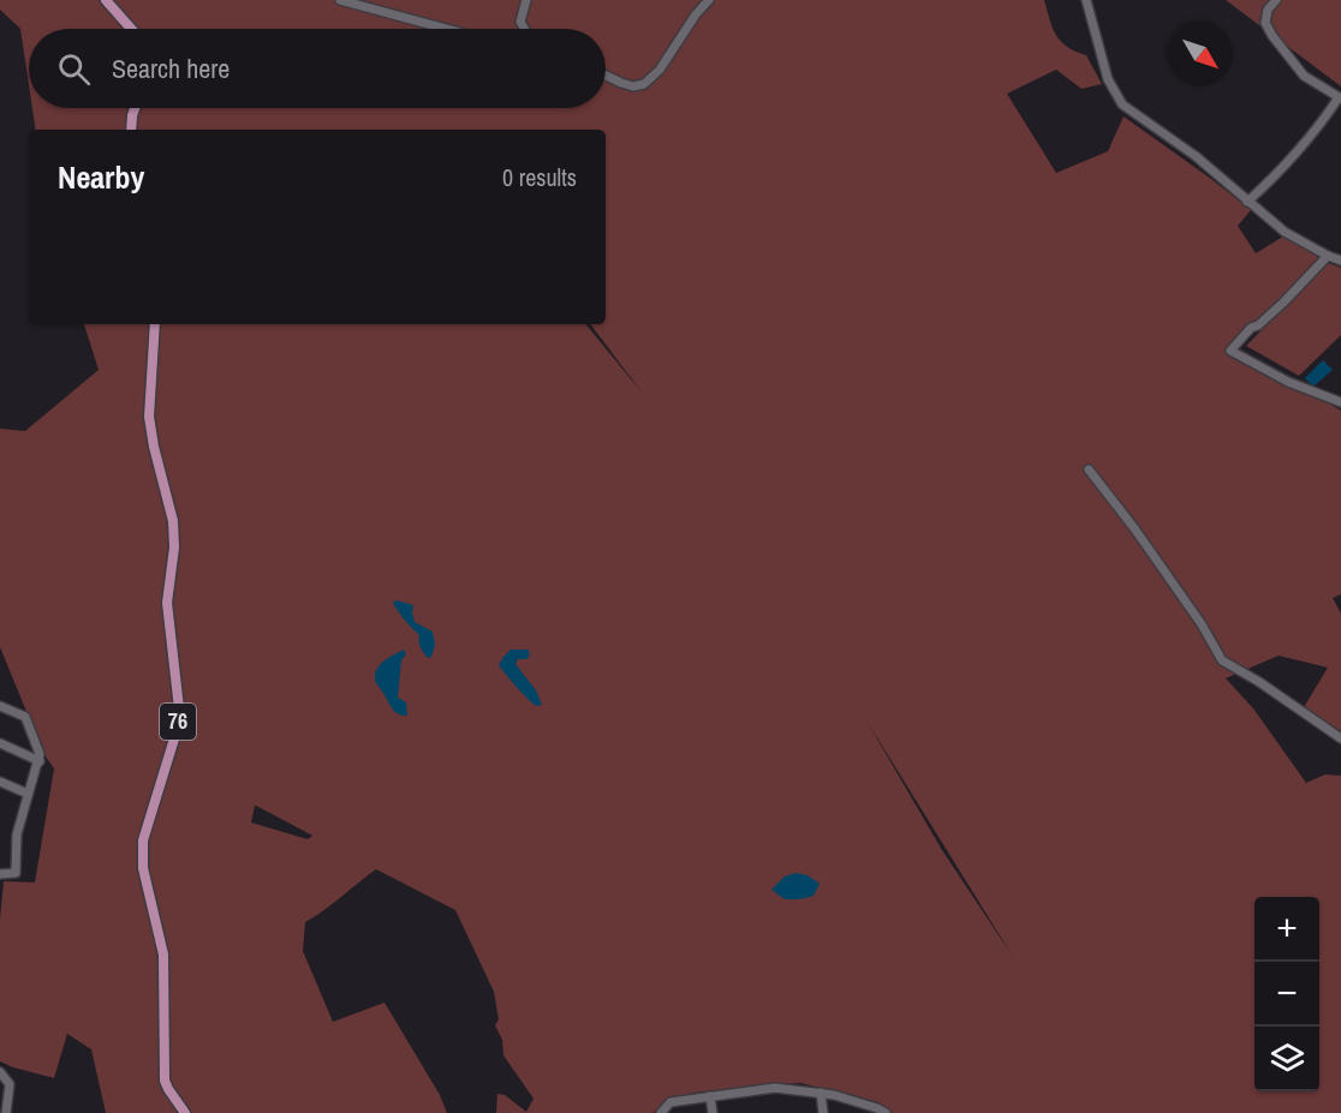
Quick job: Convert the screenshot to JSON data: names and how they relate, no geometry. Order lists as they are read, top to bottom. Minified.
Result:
{"streets":{"main road":["76"]},"north":"bottom right","page":{"search":"Search here","heading":["Nearby","0 results"],"map_buttons":["+","−"]}}
